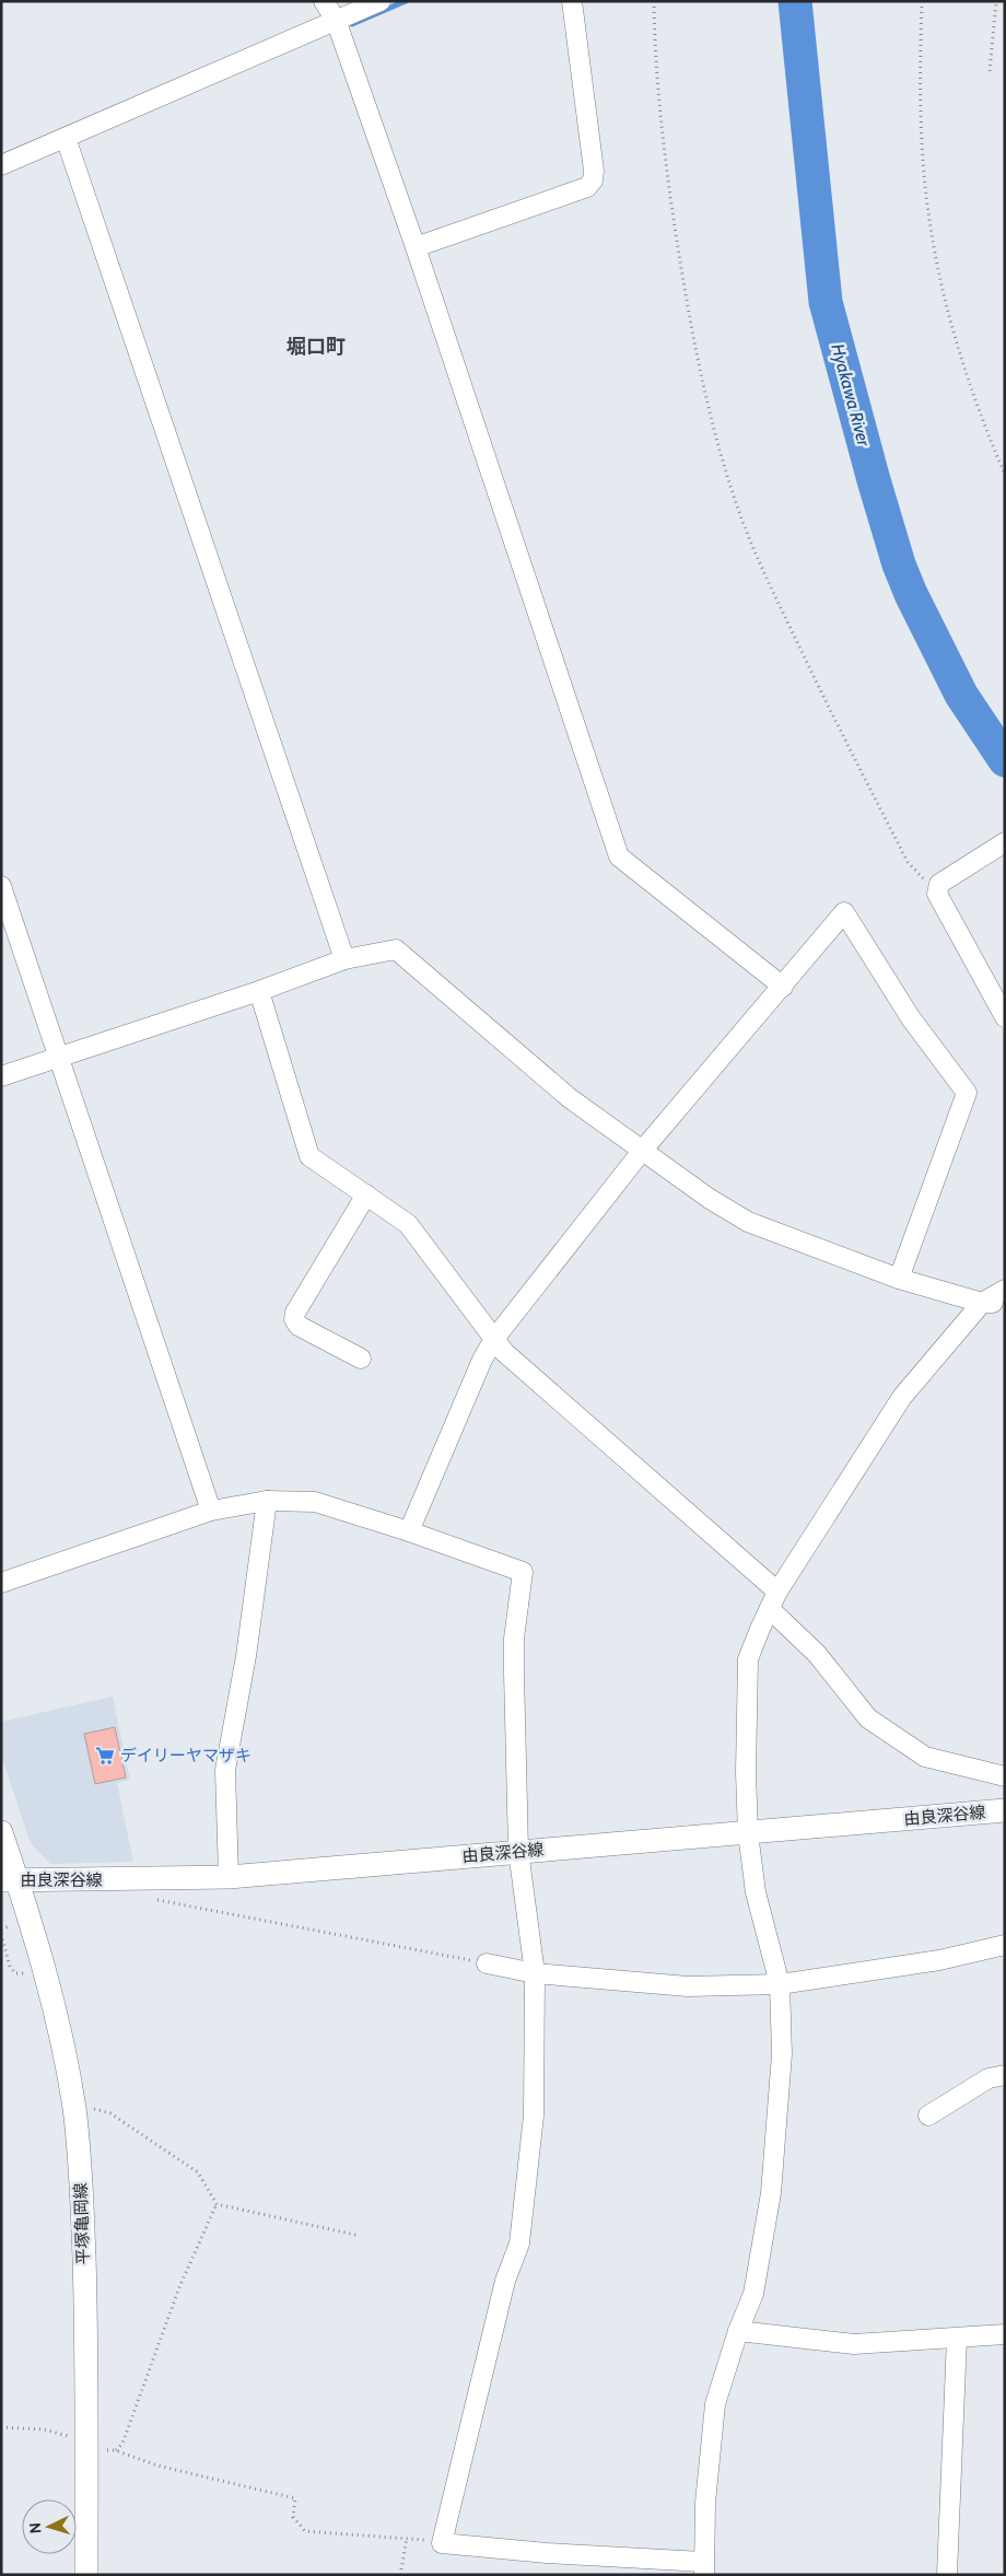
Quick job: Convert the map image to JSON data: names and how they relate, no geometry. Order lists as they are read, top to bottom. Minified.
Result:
{"streets":{"main road":["由良深谷線","平塚亀岡線"]},"crossings":[["由良深谷線","平塚亀岡線"]],"districts":["堀口町"],"water":["Hyakawa River"],"places":{"supermarket":["デイリーヤマザキ"]},"north":"left"}
